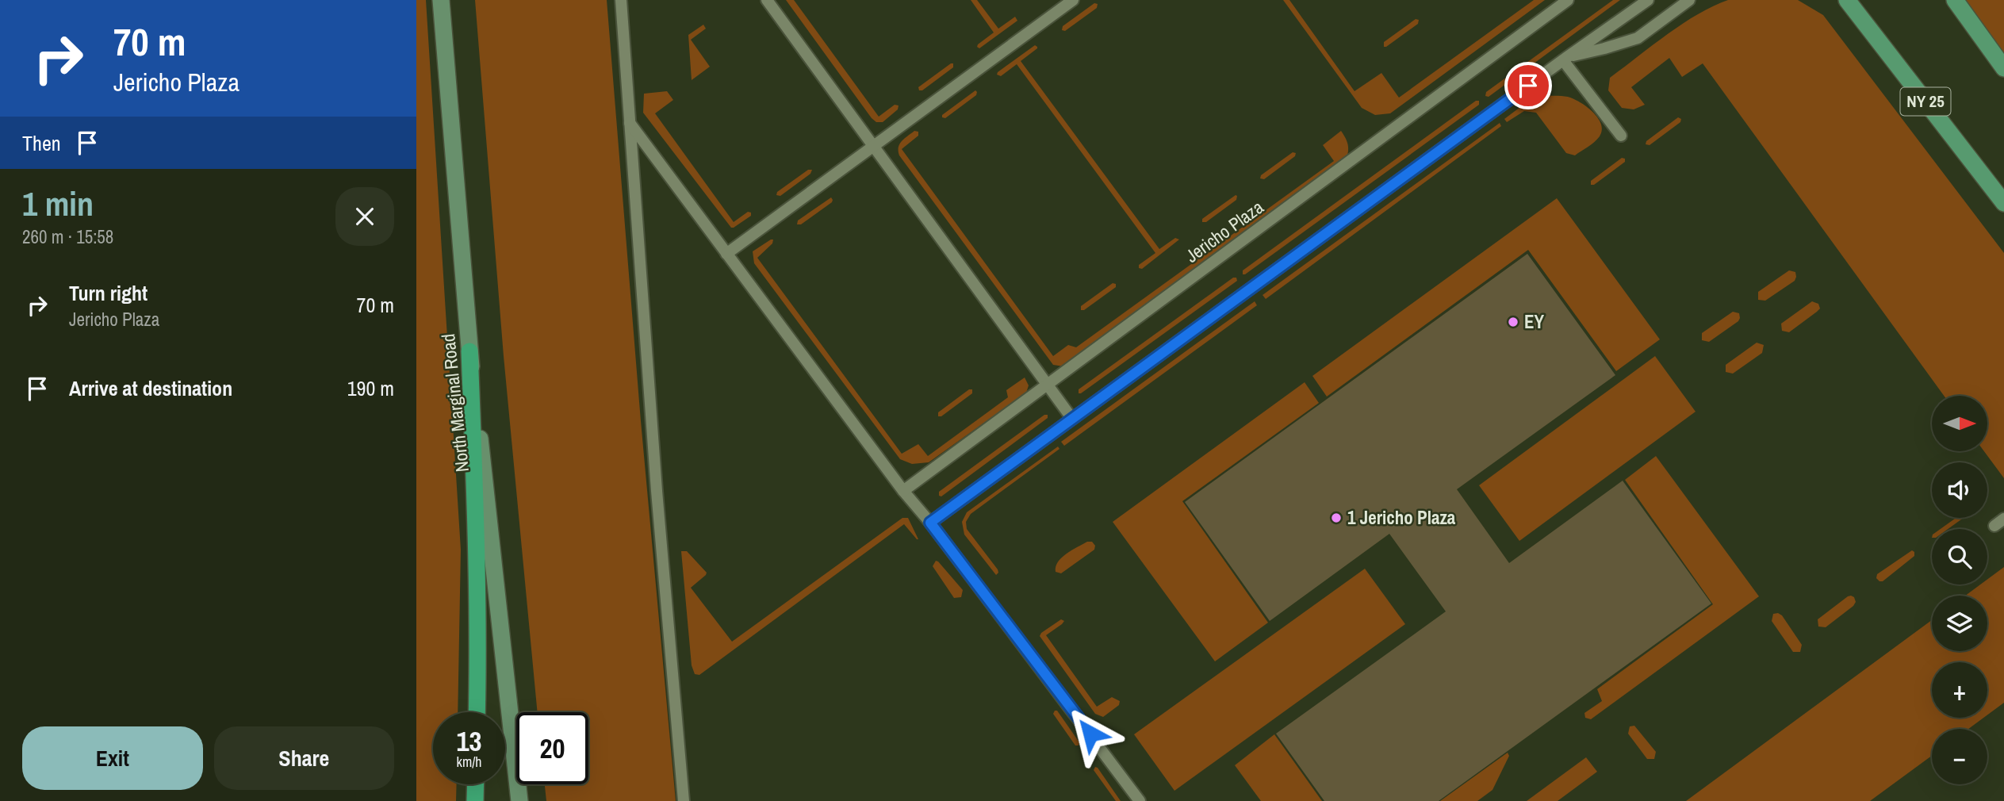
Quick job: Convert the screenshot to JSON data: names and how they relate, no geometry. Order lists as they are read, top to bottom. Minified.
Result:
{"streets":{"main road":["NY 25","North Marginal Road"],"lane":["Jericho Plaza"]},"places":["EY","1 Jericho Plaza"],"north":"right","page":{"turn":["70 m","Jericho Plaza"],"then":"Then","heading":["1 min","260 m · 15:58"],"list":[{"name":"Turn right","note":"Jericho Plaza","value":"70 m"},{"name":"Arrive at destination","value":"190 m"}],"map_buttons":["+","−"],"speed":"13 km/h","limit":"20","buttons":["Exit","Share"]}}
